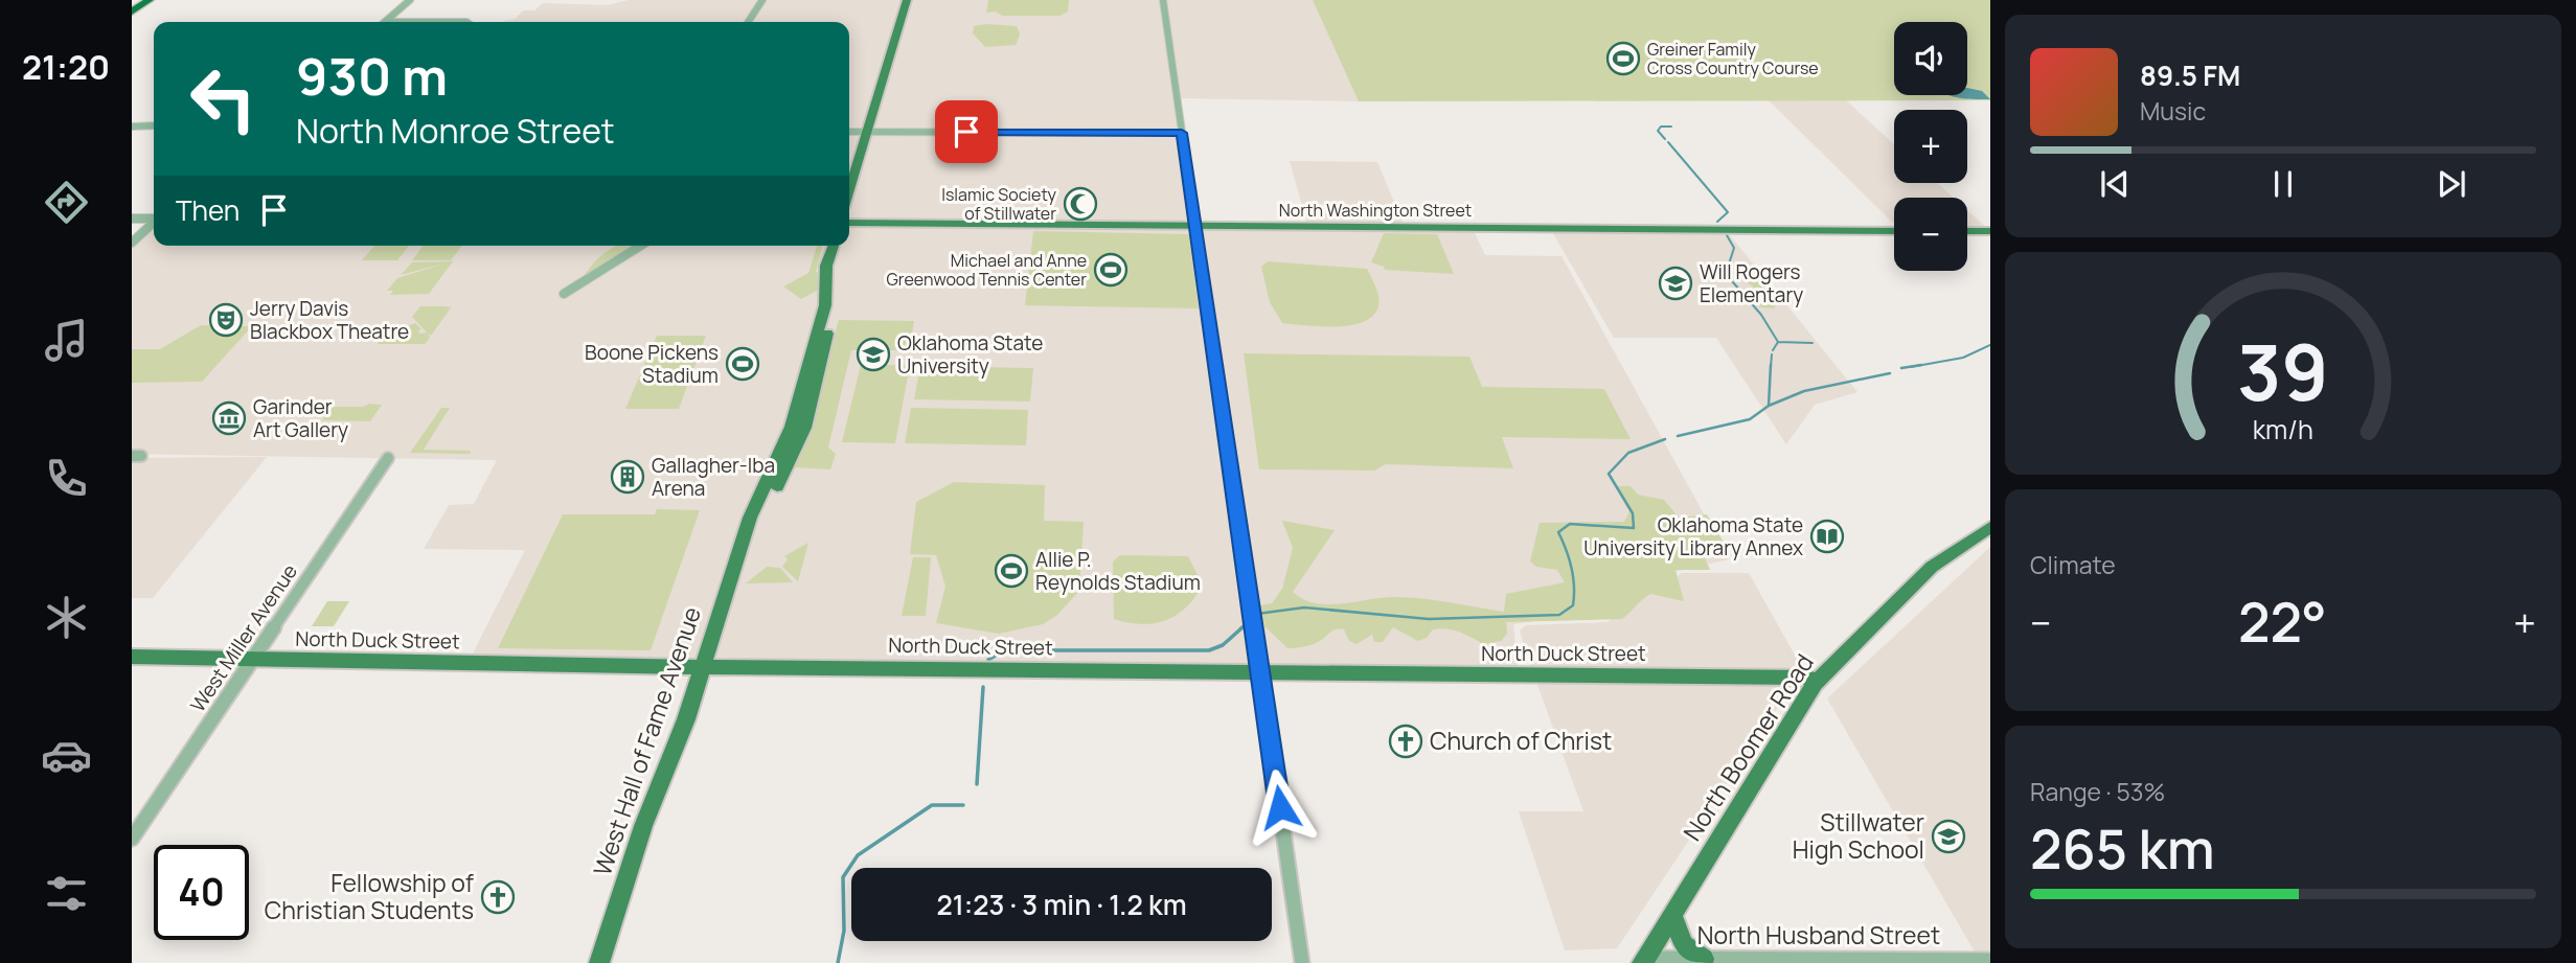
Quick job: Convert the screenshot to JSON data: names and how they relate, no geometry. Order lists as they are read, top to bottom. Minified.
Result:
{"streets":{"main road":["North Washington Street","North Duck Street","West Hall of Fame Avenue","North Boomer Road"],"street":["West Miller Avenue","North Husband Street"]},"crossings":[["West Miller Avenue","North Duck Street"],["North Duck Street","West Hall of Fame Avenue"],["North Boomer Road","North Husband Street"]],"places":{"sports":["Greiner Family Cross Country Course","Michael and Anne Greenwood Tennis Center","Boone Pickens Stadium","Allie P. Reynolds Stadium"],"mosque":["Islamic Society of Stillwater"],"school or university":["Will Rogers Elementary","Oklahoma State University","Stillwater High School"],"theatre":["Jerry Davis Blackbox Theatre"],"museum":["Garinder Art Gallery"],"building":["Gallagher-Iba Arena"],"library":["Oklahoma State University Library Annex"],"church":["Church of Christ","Fellowship of Christian Students"]},"page":{"tabs":"21:20","map_buttons":["+","−"],"turn":["930 m","North Monroe Street"],"song":["89.5 FM","Music"],"then":"Then","tile":["Climate",["Range · 53%","265 km"]],"heat":["−","22°","+"],"limit":"40","trip":"21:23 · 3 min · 1.2 km","gauge":["39","km/h"]}}
